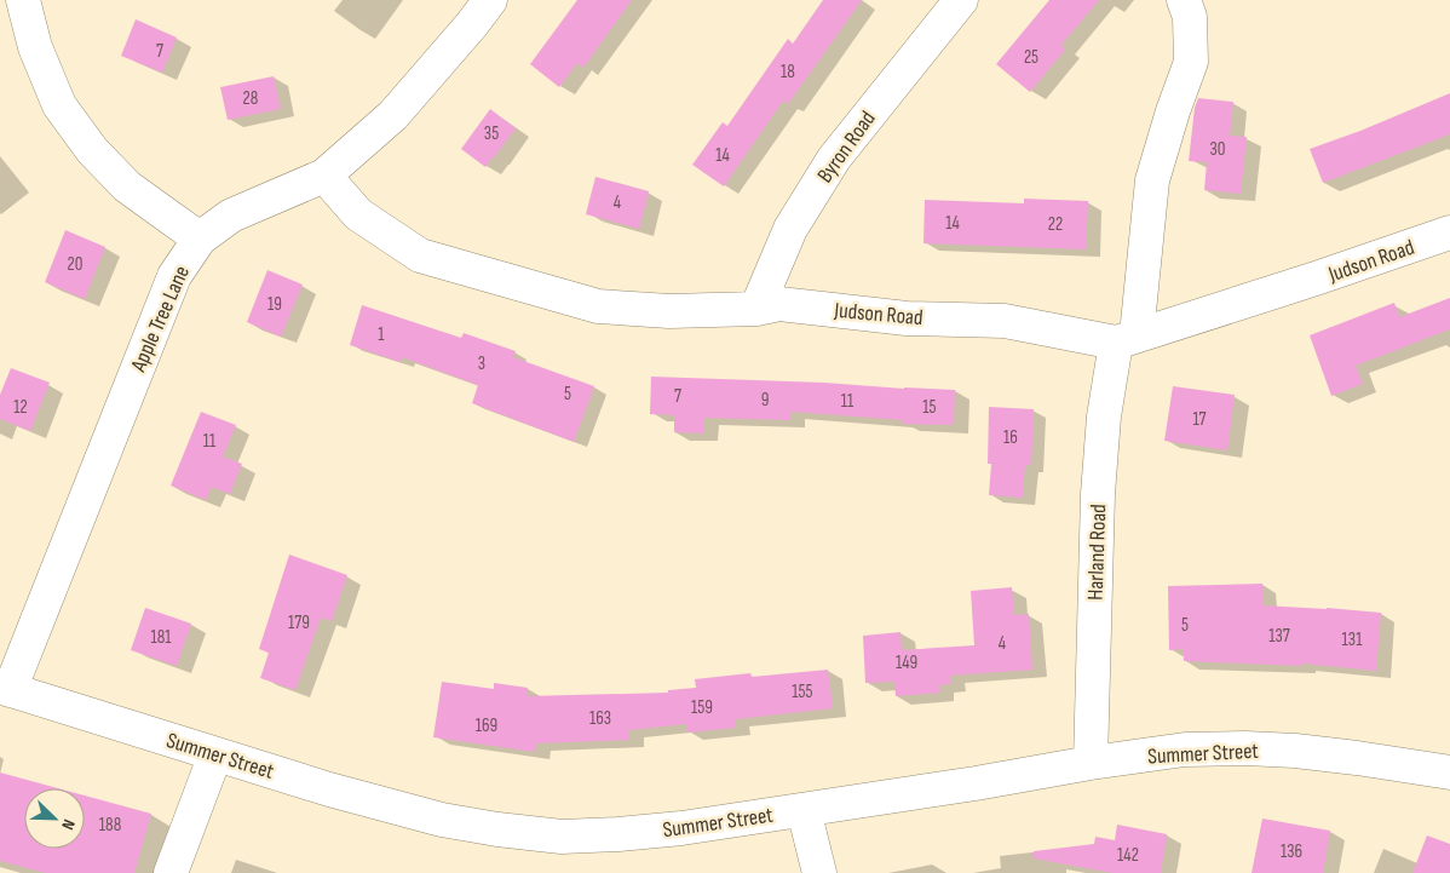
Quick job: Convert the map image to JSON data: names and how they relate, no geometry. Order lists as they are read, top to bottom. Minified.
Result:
{"streets":{"street":["Byron Road","Judson Road","Apple Tree Lane","Harland Road","Summer Street"]},"crossings":[["Byron Road","Judson Road"],["Judson Road","Apple Tree Lane"],["Judson Road","Harland Road"],["Apple Tree Lane","Summer Street"],["Harland Road","Summer Street"]],"house_numbers":["7","25","18","28","35","30","14","4","14","22","20","19","1","3","5","7","9","11","12","15","17","16","11","179","5","137","181","131","4","149","155","159","163","169","188","136","142"],"north":"bottom right"}
